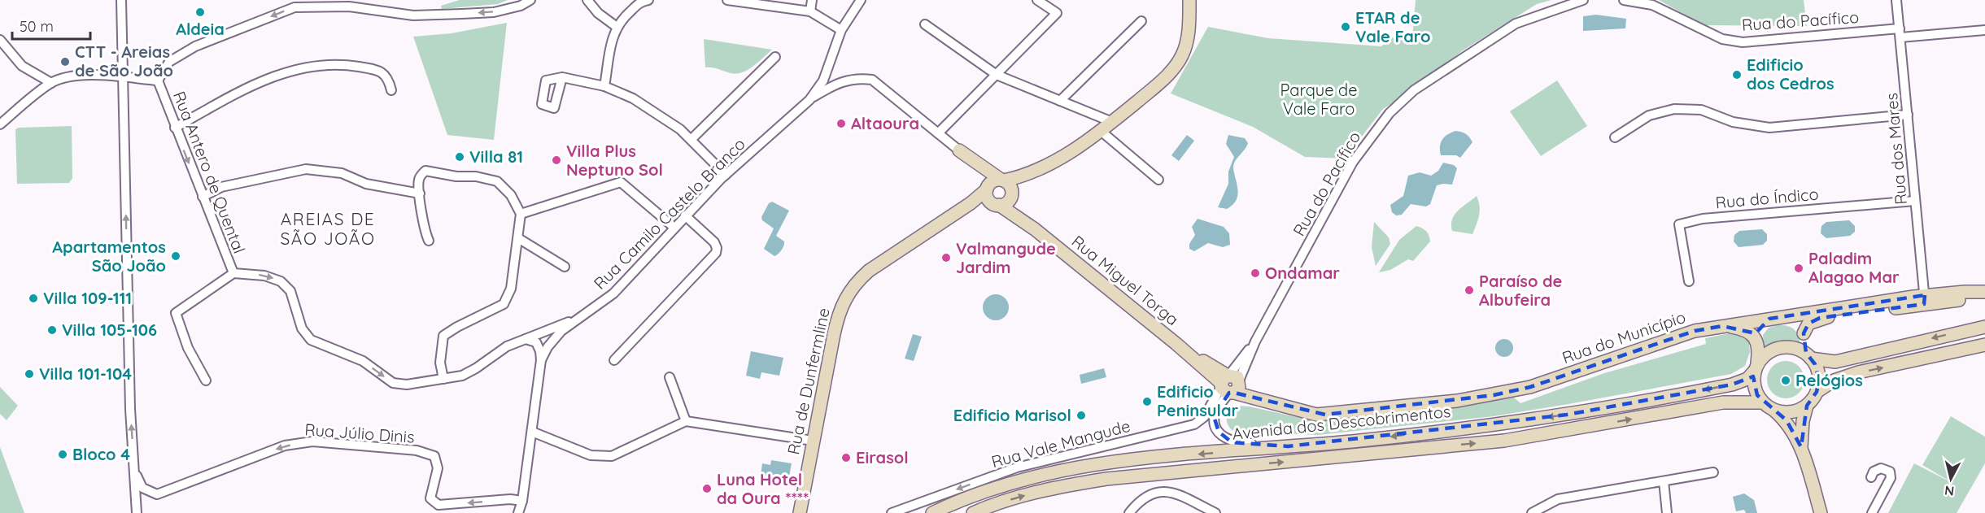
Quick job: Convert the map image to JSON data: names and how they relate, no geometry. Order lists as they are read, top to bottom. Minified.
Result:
{"streets":{"street":["Rua do Pacífico","Rua dos Mares","Rua Antero de Quental","Rua do Índico","Rua Camilo Castelo Branco","Rua Miguel Torga","Rua do Município","Rua de Dunfermline","Avenida dos Descobrimentos","Rua Júlio Dinis","Rua Vale Mangude"]},"crossings":[["Rua do Pacífico","Rua dos Mares"],["Rua do Pacífico","Rua Miguel Torga"],["Rua do Pacífico","Rua do Município"],["Rua do Pacífico","Rua Vale Mangude"],["Rua dos Mares","Rua do Índico"],["Rua dos Mares","Rua do Município"],["Rua Antero de Quental","Rua Camilo Castelo Branco"],["Rua Camilo Castelo Branco","Rua Miguel Torga"],["Rua Camilo Castelo Branco","Rua Júlio Dinis"],["Rua Miguel Torga","Rua do Município"],["Rua Miguel Torga","Rua de Dunfermline"],["Rua Miguel Torga","Rua Vale Mangude"],["Rua do Município","Rua Vale Mangude"]],"one_way":["Rua Antero de Quental","Rua Júlio Dinis","Rua Vale Mangude"],"districts":["AREIAS DE SÃO JOÃO"],"parks":["Parque de Vale Faro"],"places":["Aldeia","ETAR de Vale Faro","CTT - Areias de São João","Edificio dos Cedros","Altaoura","Villa 81","Villa Plus Neptuno Sol","Apartamentos São João","Valmangude Jardim","Paladim Alagao Mar","Ondamar","Paraíso de Albufeira","Villa 109-111","Villa 105-106","Villa 101-104","Relógios","Edificio Peninsular","Edificio Marisol","Bloco 4","Eirasol","Luna Hotel da Oura ****"],"scale_bar":"50 m","north":"bottom"}
